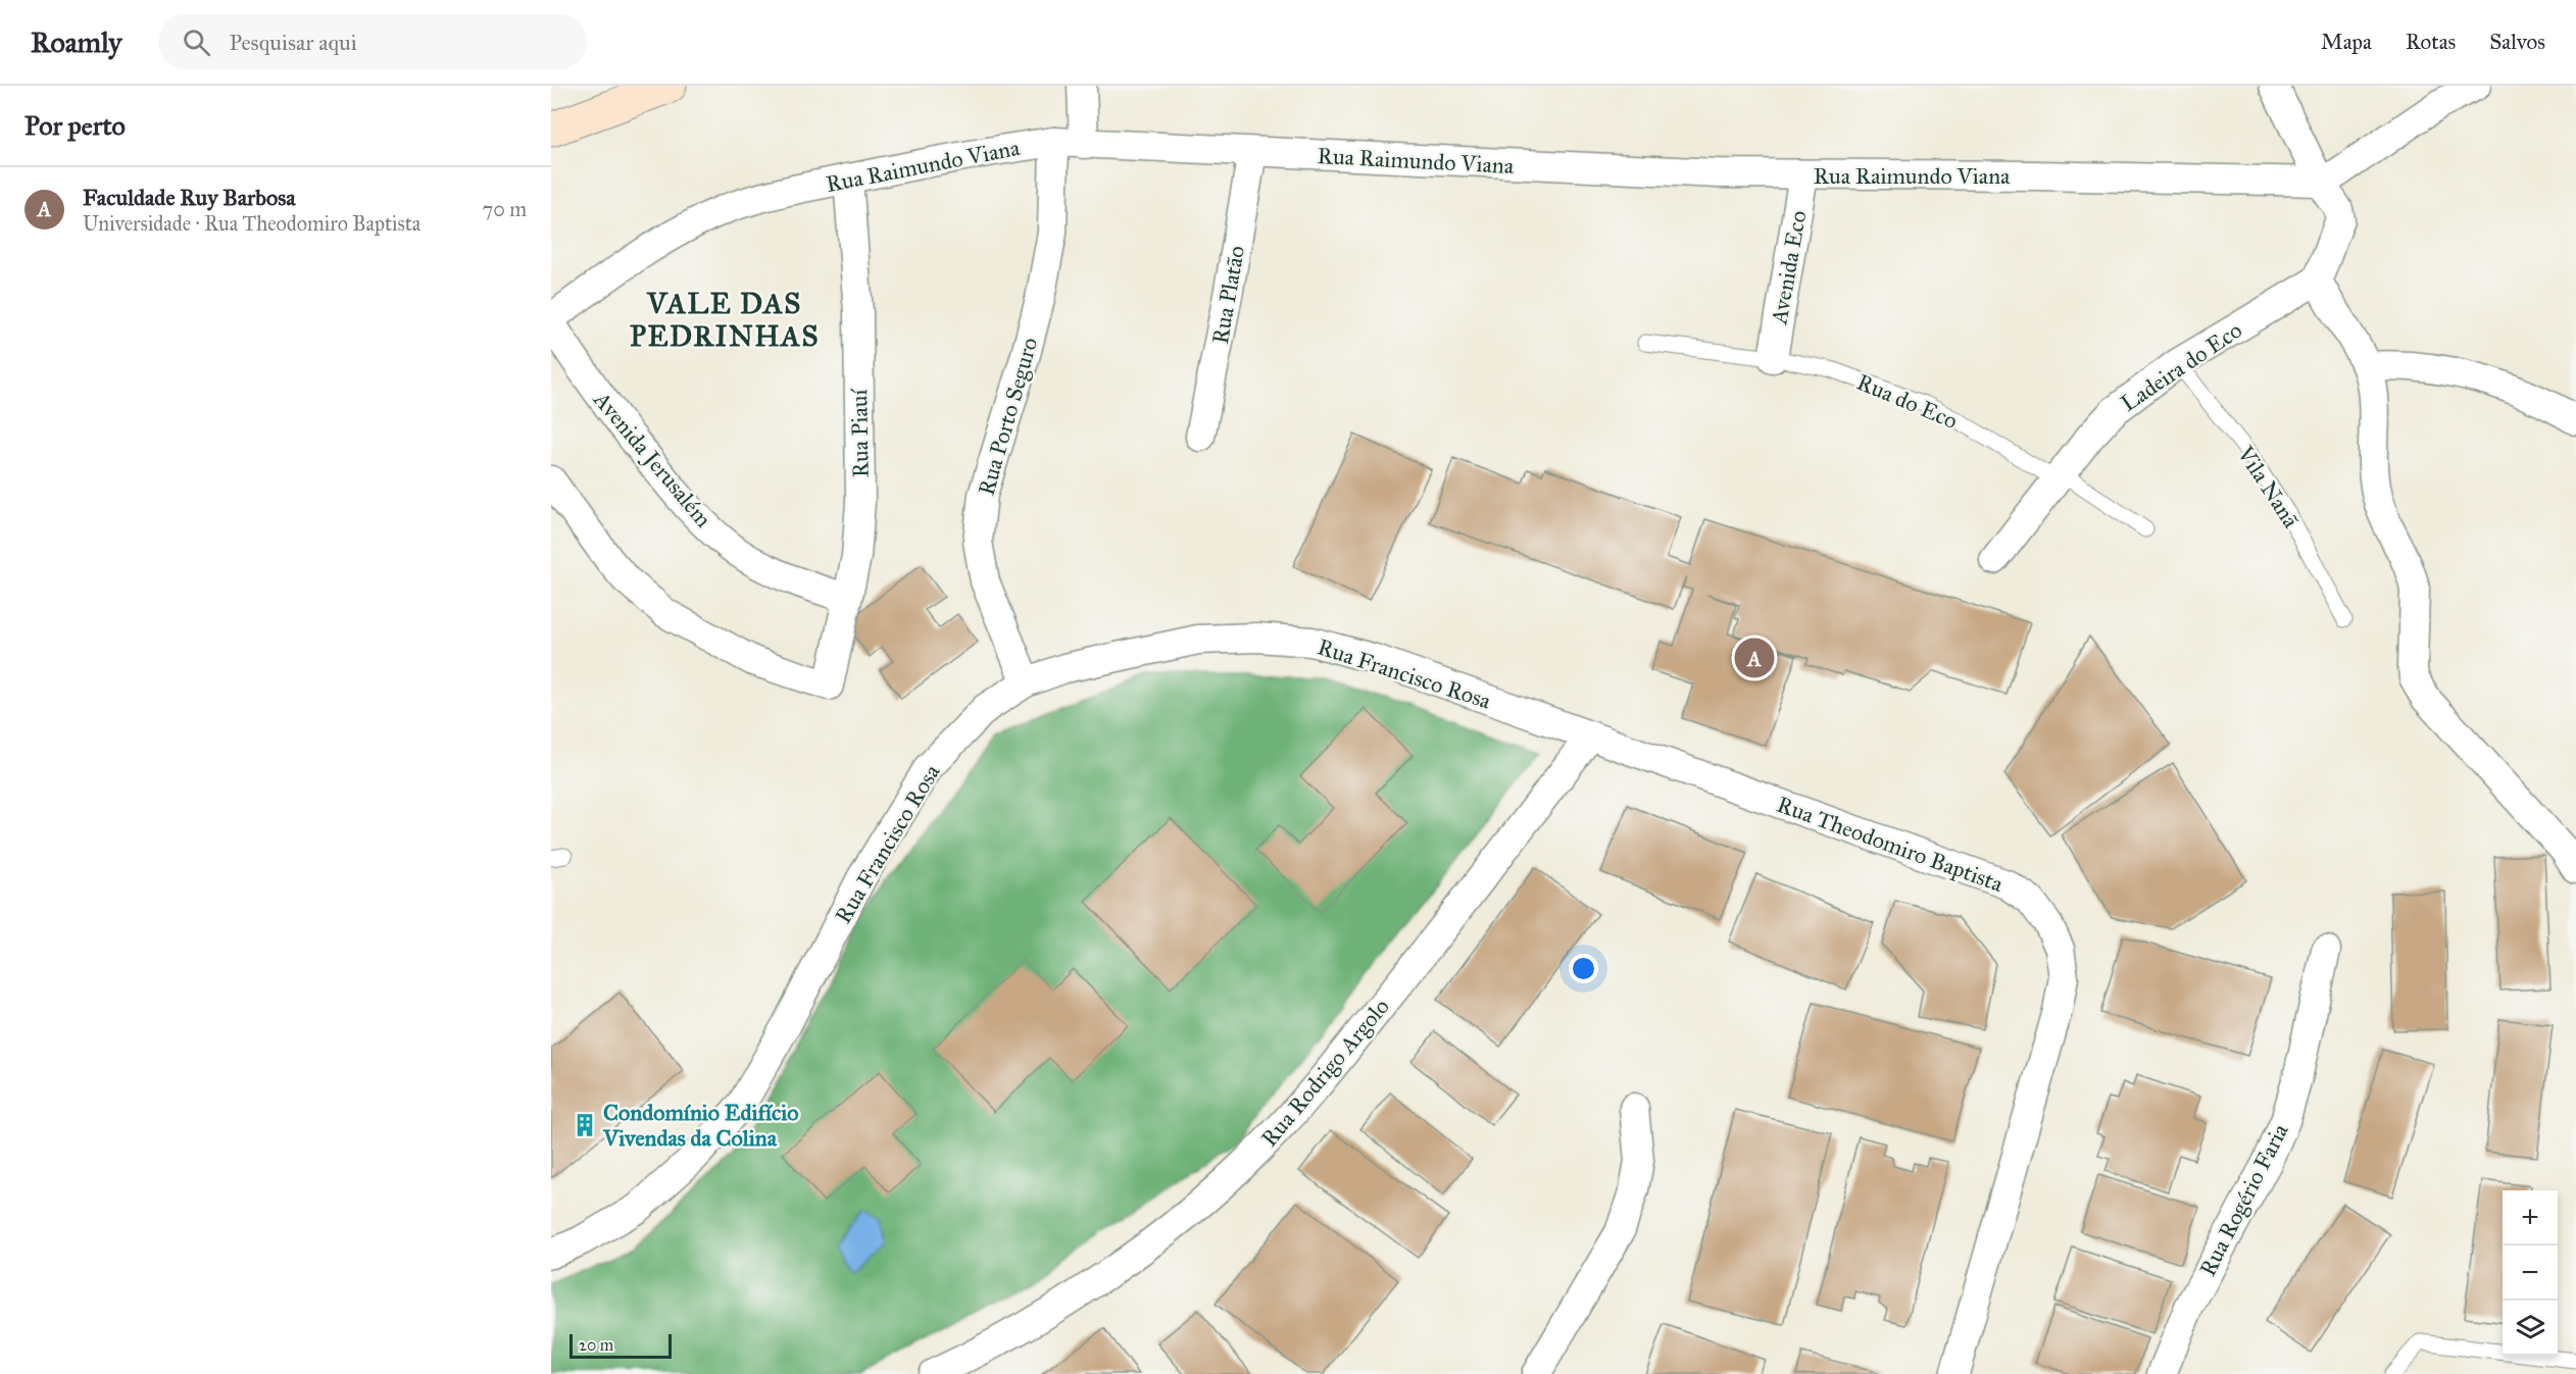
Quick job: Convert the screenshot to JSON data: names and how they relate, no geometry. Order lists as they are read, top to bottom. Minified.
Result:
{"streets":{"street":["Rua Raimundo Viana","Avenida Eco","Rua Platão","Ladeira do Eco","Rua Porto Seguro","Rua Piauí","Avenida Jerusalém","Rua Francisco Rosa","Rua Theodomiro Baptista","Rua Rodrigo Argolo","Rua Rogério Faria"],"lane":["Rua do Eco","Vila Nanã"]},"crossings":[["Rua Raimundo Viana","Avenida Eco"],["Rua Raimundo Viana","Rua Platão"],["Rua Raimundo Viana","Rua Porto Seguro"],["Rua Raimundo Viana","Rua Piauí"],["Avenida Eco","Rua do Eco"],["Ladeira do Eco","Rua do Eco"],["Ladeira do Eco","Vila Nanã"],["Rua Porto Seguro","Rua Francisco Rosa"],["Rua Piauí","Avenida Jerusalém"],["Rua Francisco Rosa","Rua Theodomiro Baptista"],["Rua Francisco Rosa","Rua Rodrigo Argolo"],["Rua Theodomiro Baptista","Rua Rodrigo Argolo"]],"districts":["VALE DAS PEDRINHAS"],"places":{"building":["Condomínio Edifício Vivendas da Colina"]},"scale_bar":"20 m","page":{"header":"Roamly","search":"Pesquisar aqui","nav":["Mapa","Rotas","Salvos"],"heading":"Por perto","list":[{"mark":"A","name":"Faculdade Ruy Barbosa","note":"Universidade · Rua Theodomiro Baptista","value":"70 m"}],"pins":"A","map_buttons":["+","−"],"scale":"20 m"}}
